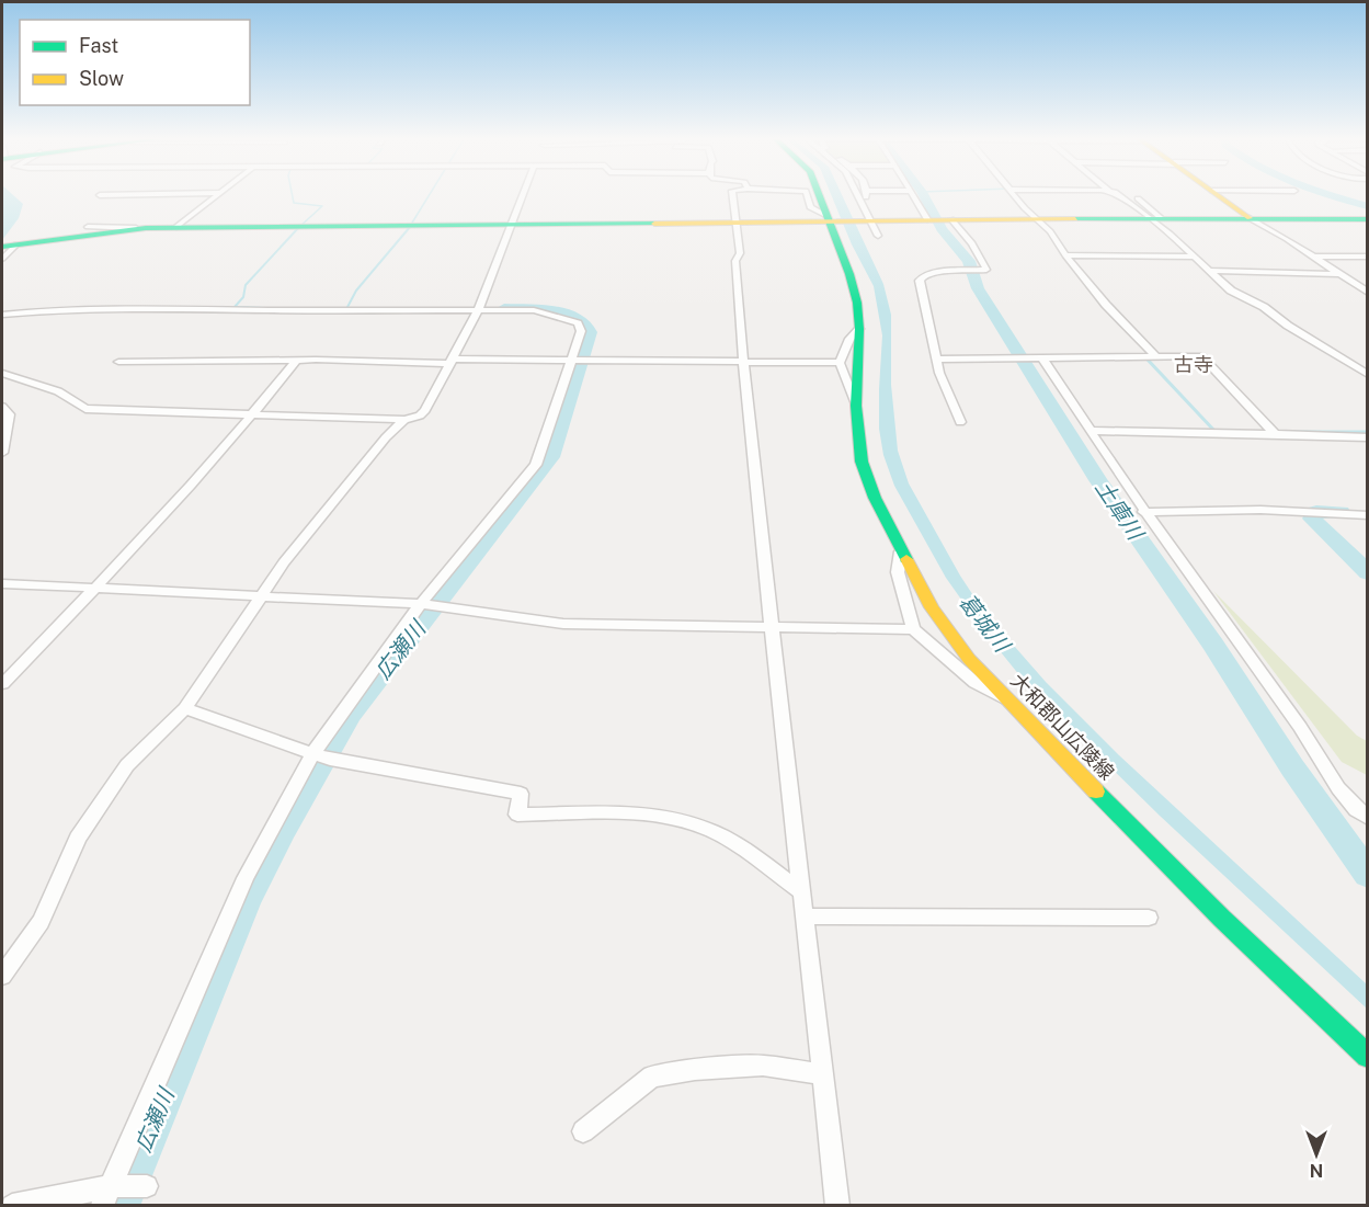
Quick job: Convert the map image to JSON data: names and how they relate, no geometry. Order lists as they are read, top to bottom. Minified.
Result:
{"streets":{"street":["大和郡山広陵線"]},"districts":["古寺"],"water":["土庫川","葛城川","広瀬川"],"legend":["Fast","Slow"],"north":"bottom"}
